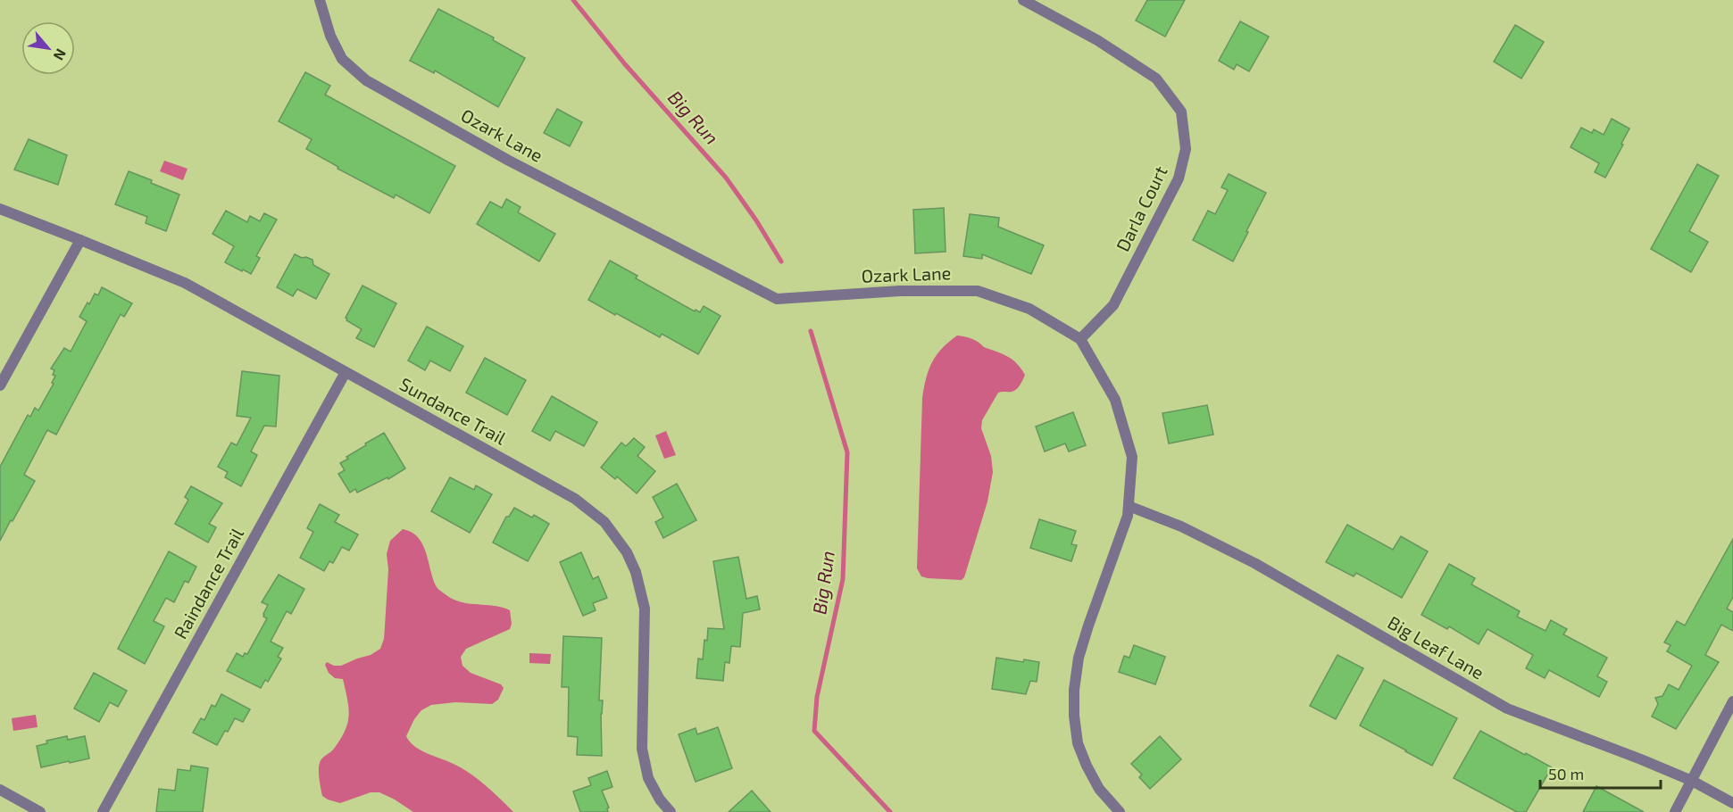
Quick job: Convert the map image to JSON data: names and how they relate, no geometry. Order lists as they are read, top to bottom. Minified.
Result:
{"streets":{"street":["Ozark Lane","Darla Court","Sundance Trail","Raindance Trail","Big Leaf Lane"]},"crossings":[["Ozark Lane","Darla Court"],["Ozark Lane","Big Leaf Lane"],["Sundance Trail","Raindance Trail"]],"water":["Big Run"],"scale_bar":"50 m","north":"bottom right"}
